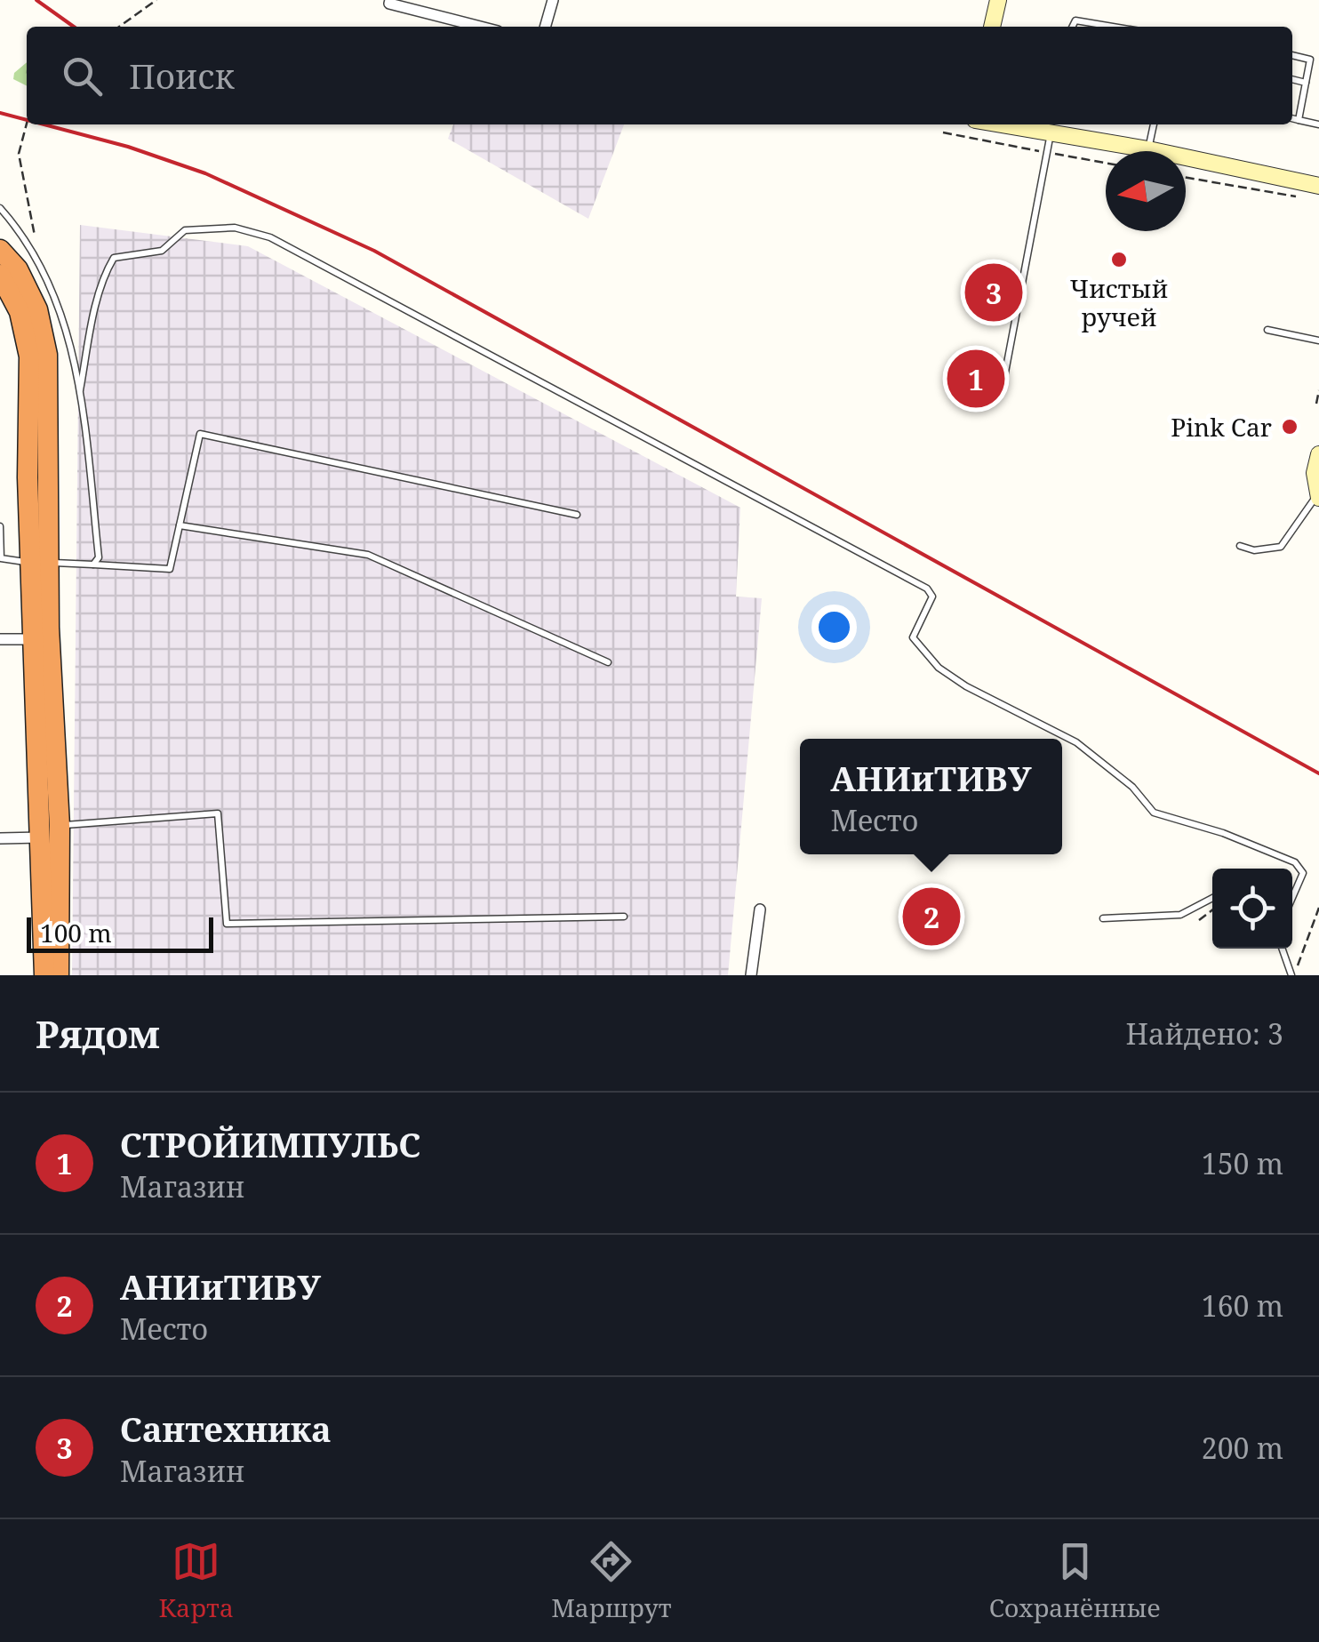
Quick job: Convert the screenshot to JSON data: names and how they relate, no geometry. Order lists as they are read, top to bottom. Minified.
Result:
{"places":["Чистый ручей","Pink Car"],"scale_bar":"100 m","north":"left","page":{"search":"Поиск","pins":["3","1","2"],"popup":["АНИиТИВУ","Место"],"scale":"100 m","heading":["Рядом","Найдено: 3"],"list":[{"mark":"1","name":"СТРОЙИМПУЛЬС","note":"Магазин","value":"150 m"},{"mark":"2","name":"АНИиТИВУ","note":"Место","value":"160 m"},{"mark":"3","name":"Сантехника","note":"Магазин","value":"200 m"}],"nav":["Карта","Маршрут","Сохранённые"]}}
